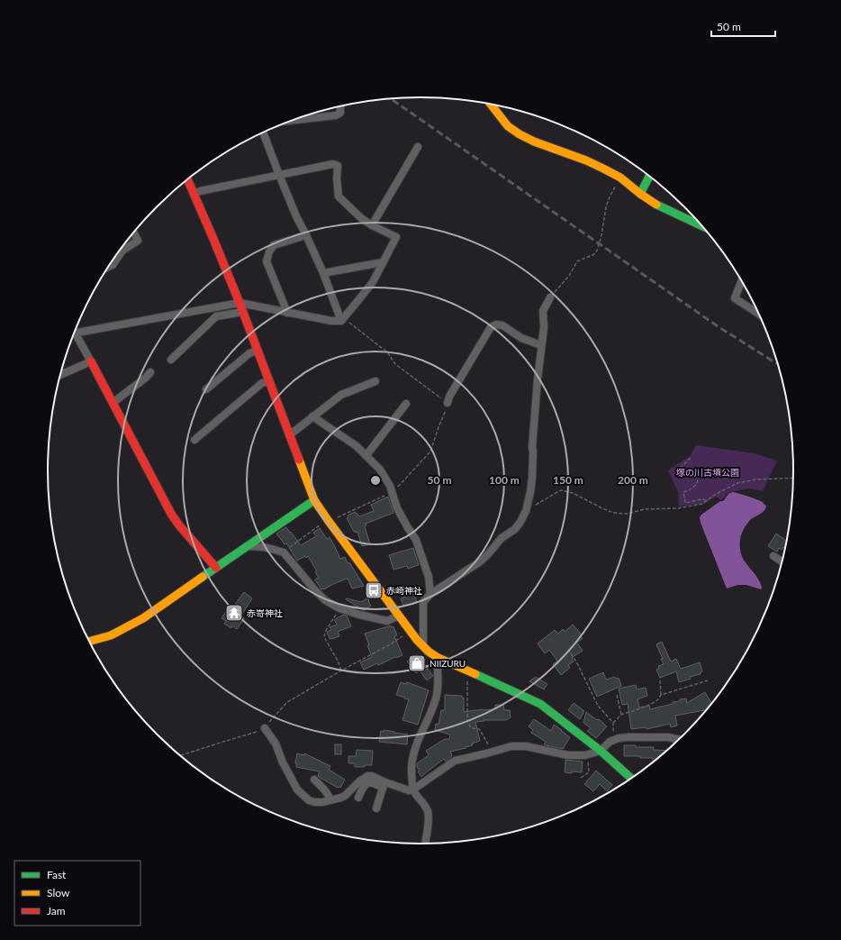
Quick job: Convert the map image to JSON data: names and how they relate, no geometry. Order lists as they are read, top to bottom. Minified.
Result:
{"parks":["塚の川古墳公園"],"places":{"bus stop":["赤崎神社"],"temple":["赤嵜神社"],"shop":["NIIZURU"]},"legend":["Fast","Slow","Jam"],"scale_bar":"50 m","rings":["50 m","100 m","150 m","200 m"]}
